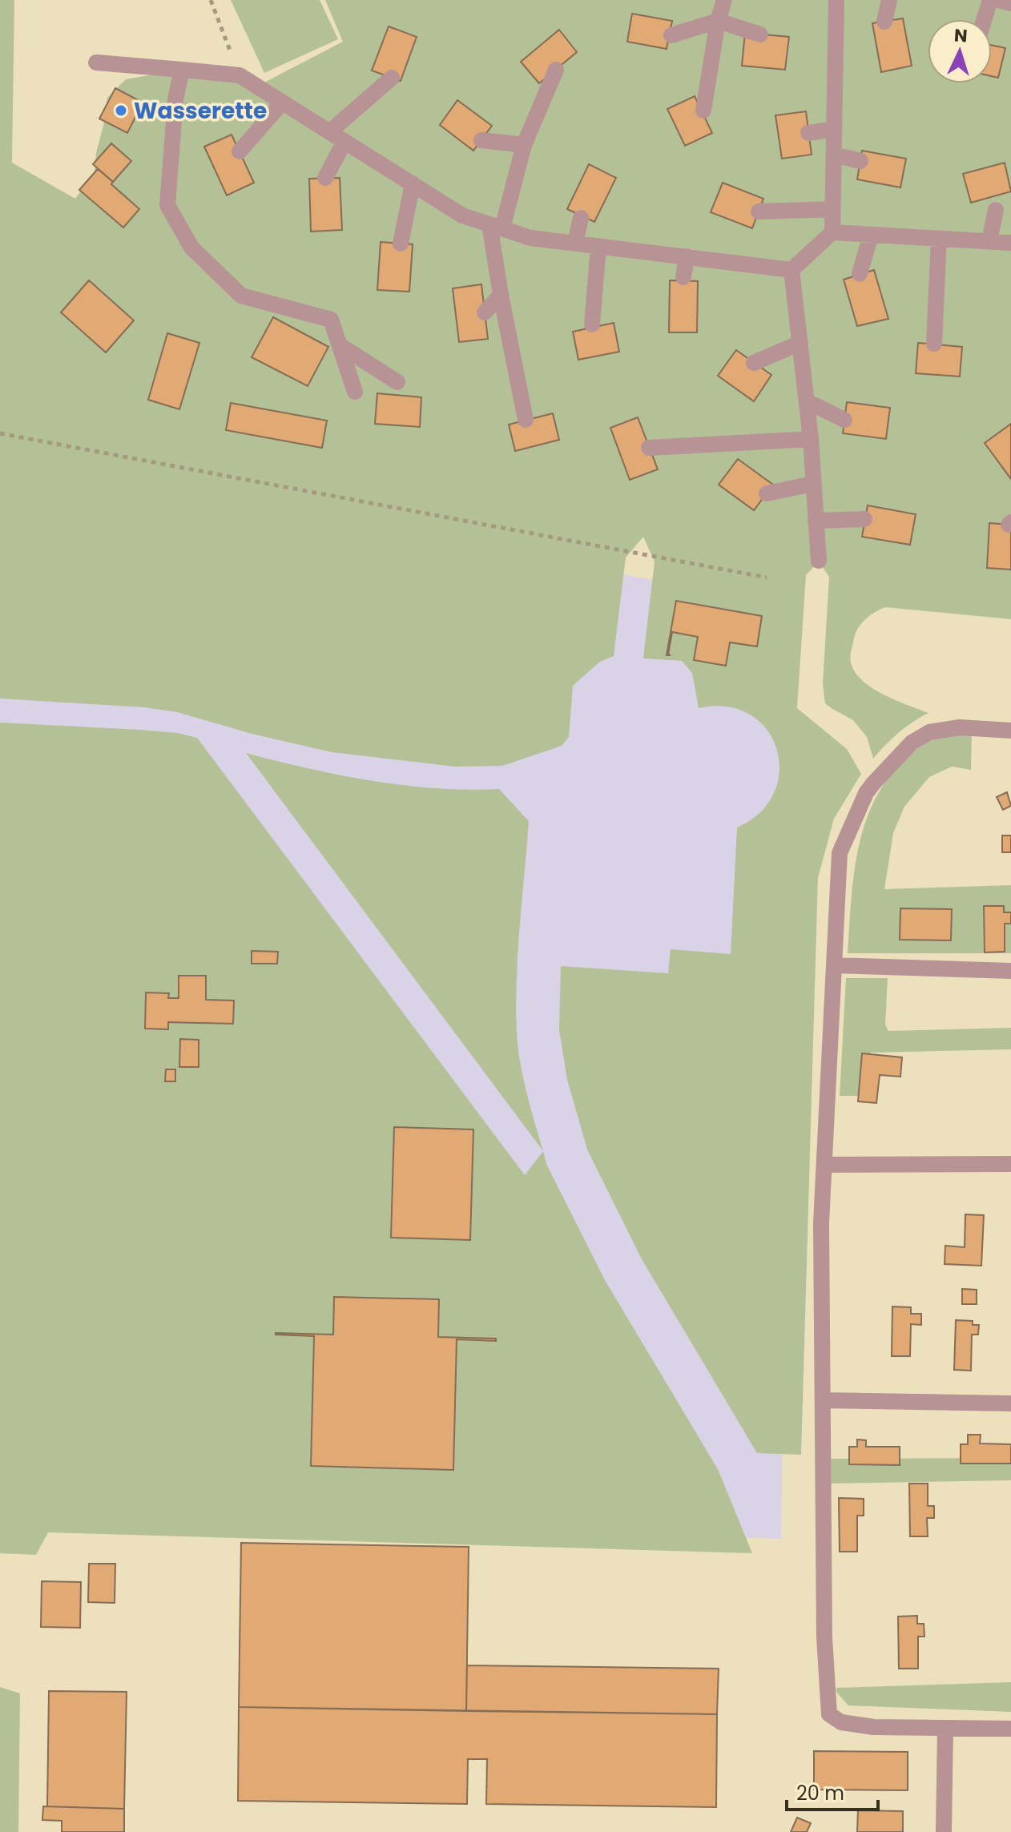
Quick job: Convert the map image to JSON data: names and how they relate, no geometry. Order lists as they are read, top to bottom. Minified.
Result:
{"places":["Wasserette"],"scale_bar":"20 m","north":"top"}
